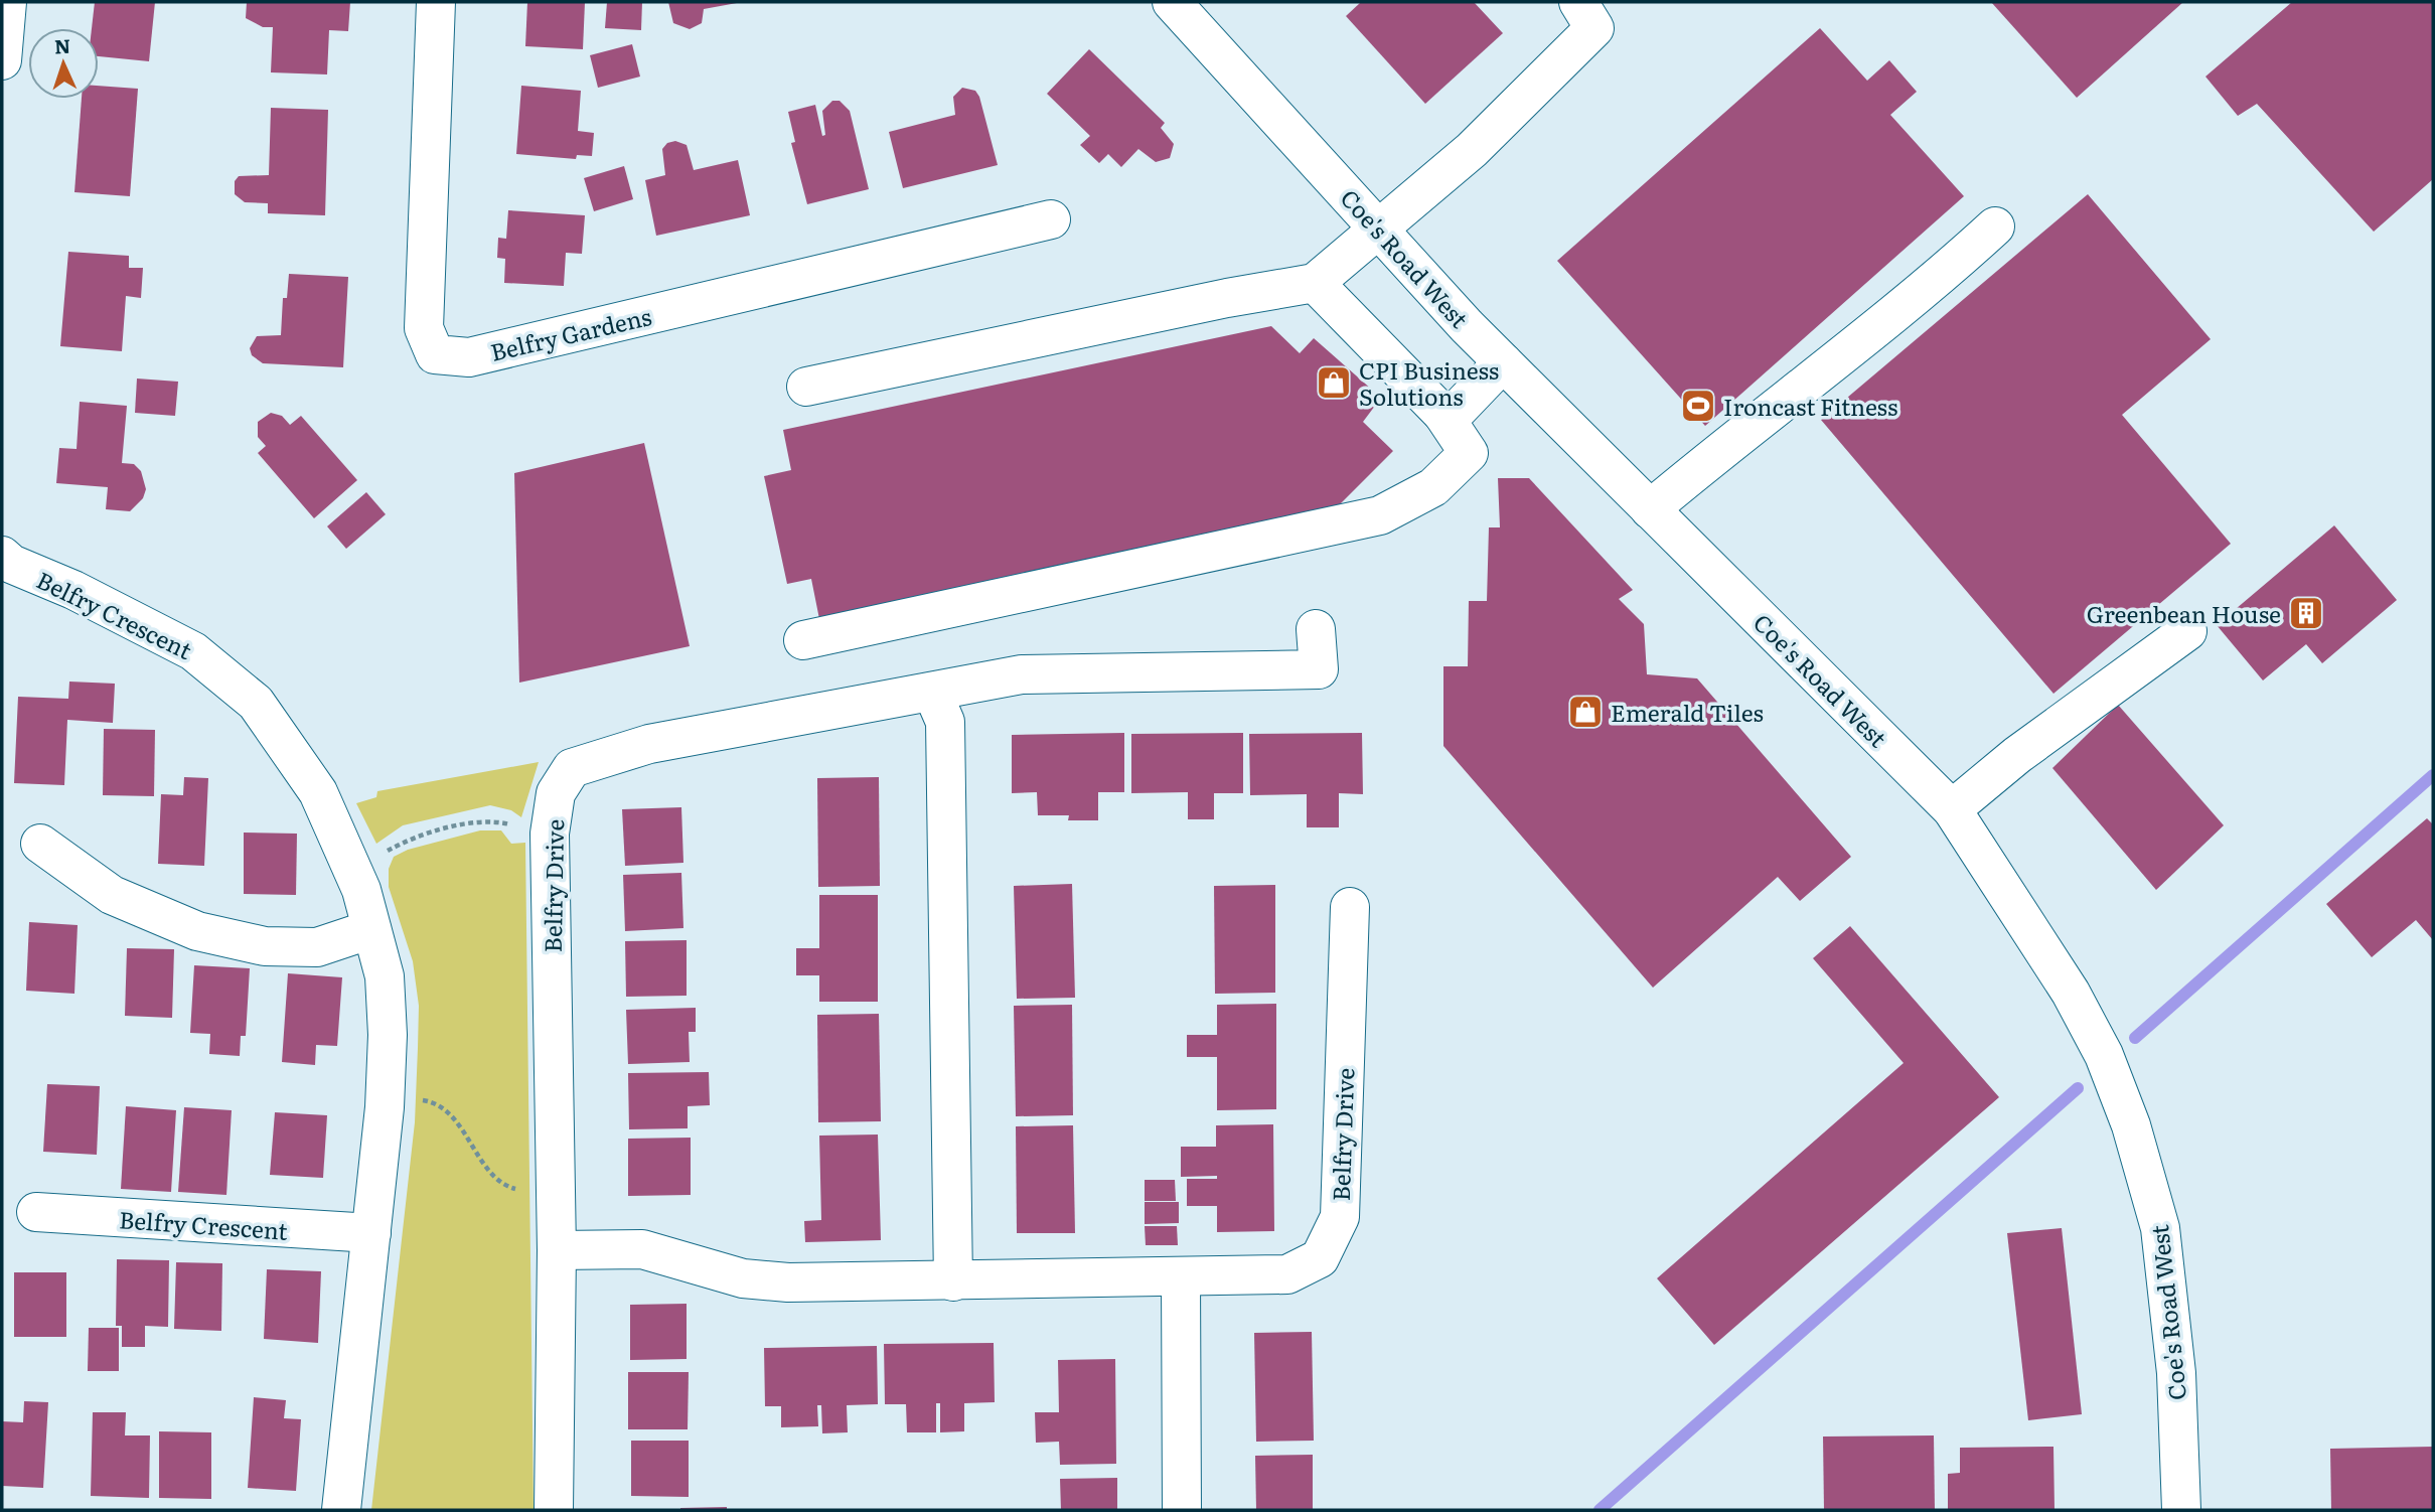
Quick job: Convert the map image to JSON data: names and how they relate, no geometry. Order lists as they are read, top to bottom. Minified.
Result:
{"streets":{"street":["Coe's Road West","Belfry Gardens","Belfry Crescent","Belfry Drive"]},"places":{"shop":["CPI Business Solutions","Emerald Tiles"],"sports":["Ironcast Fitness"],"building":["Greenbean House"]},"north":"top"}
